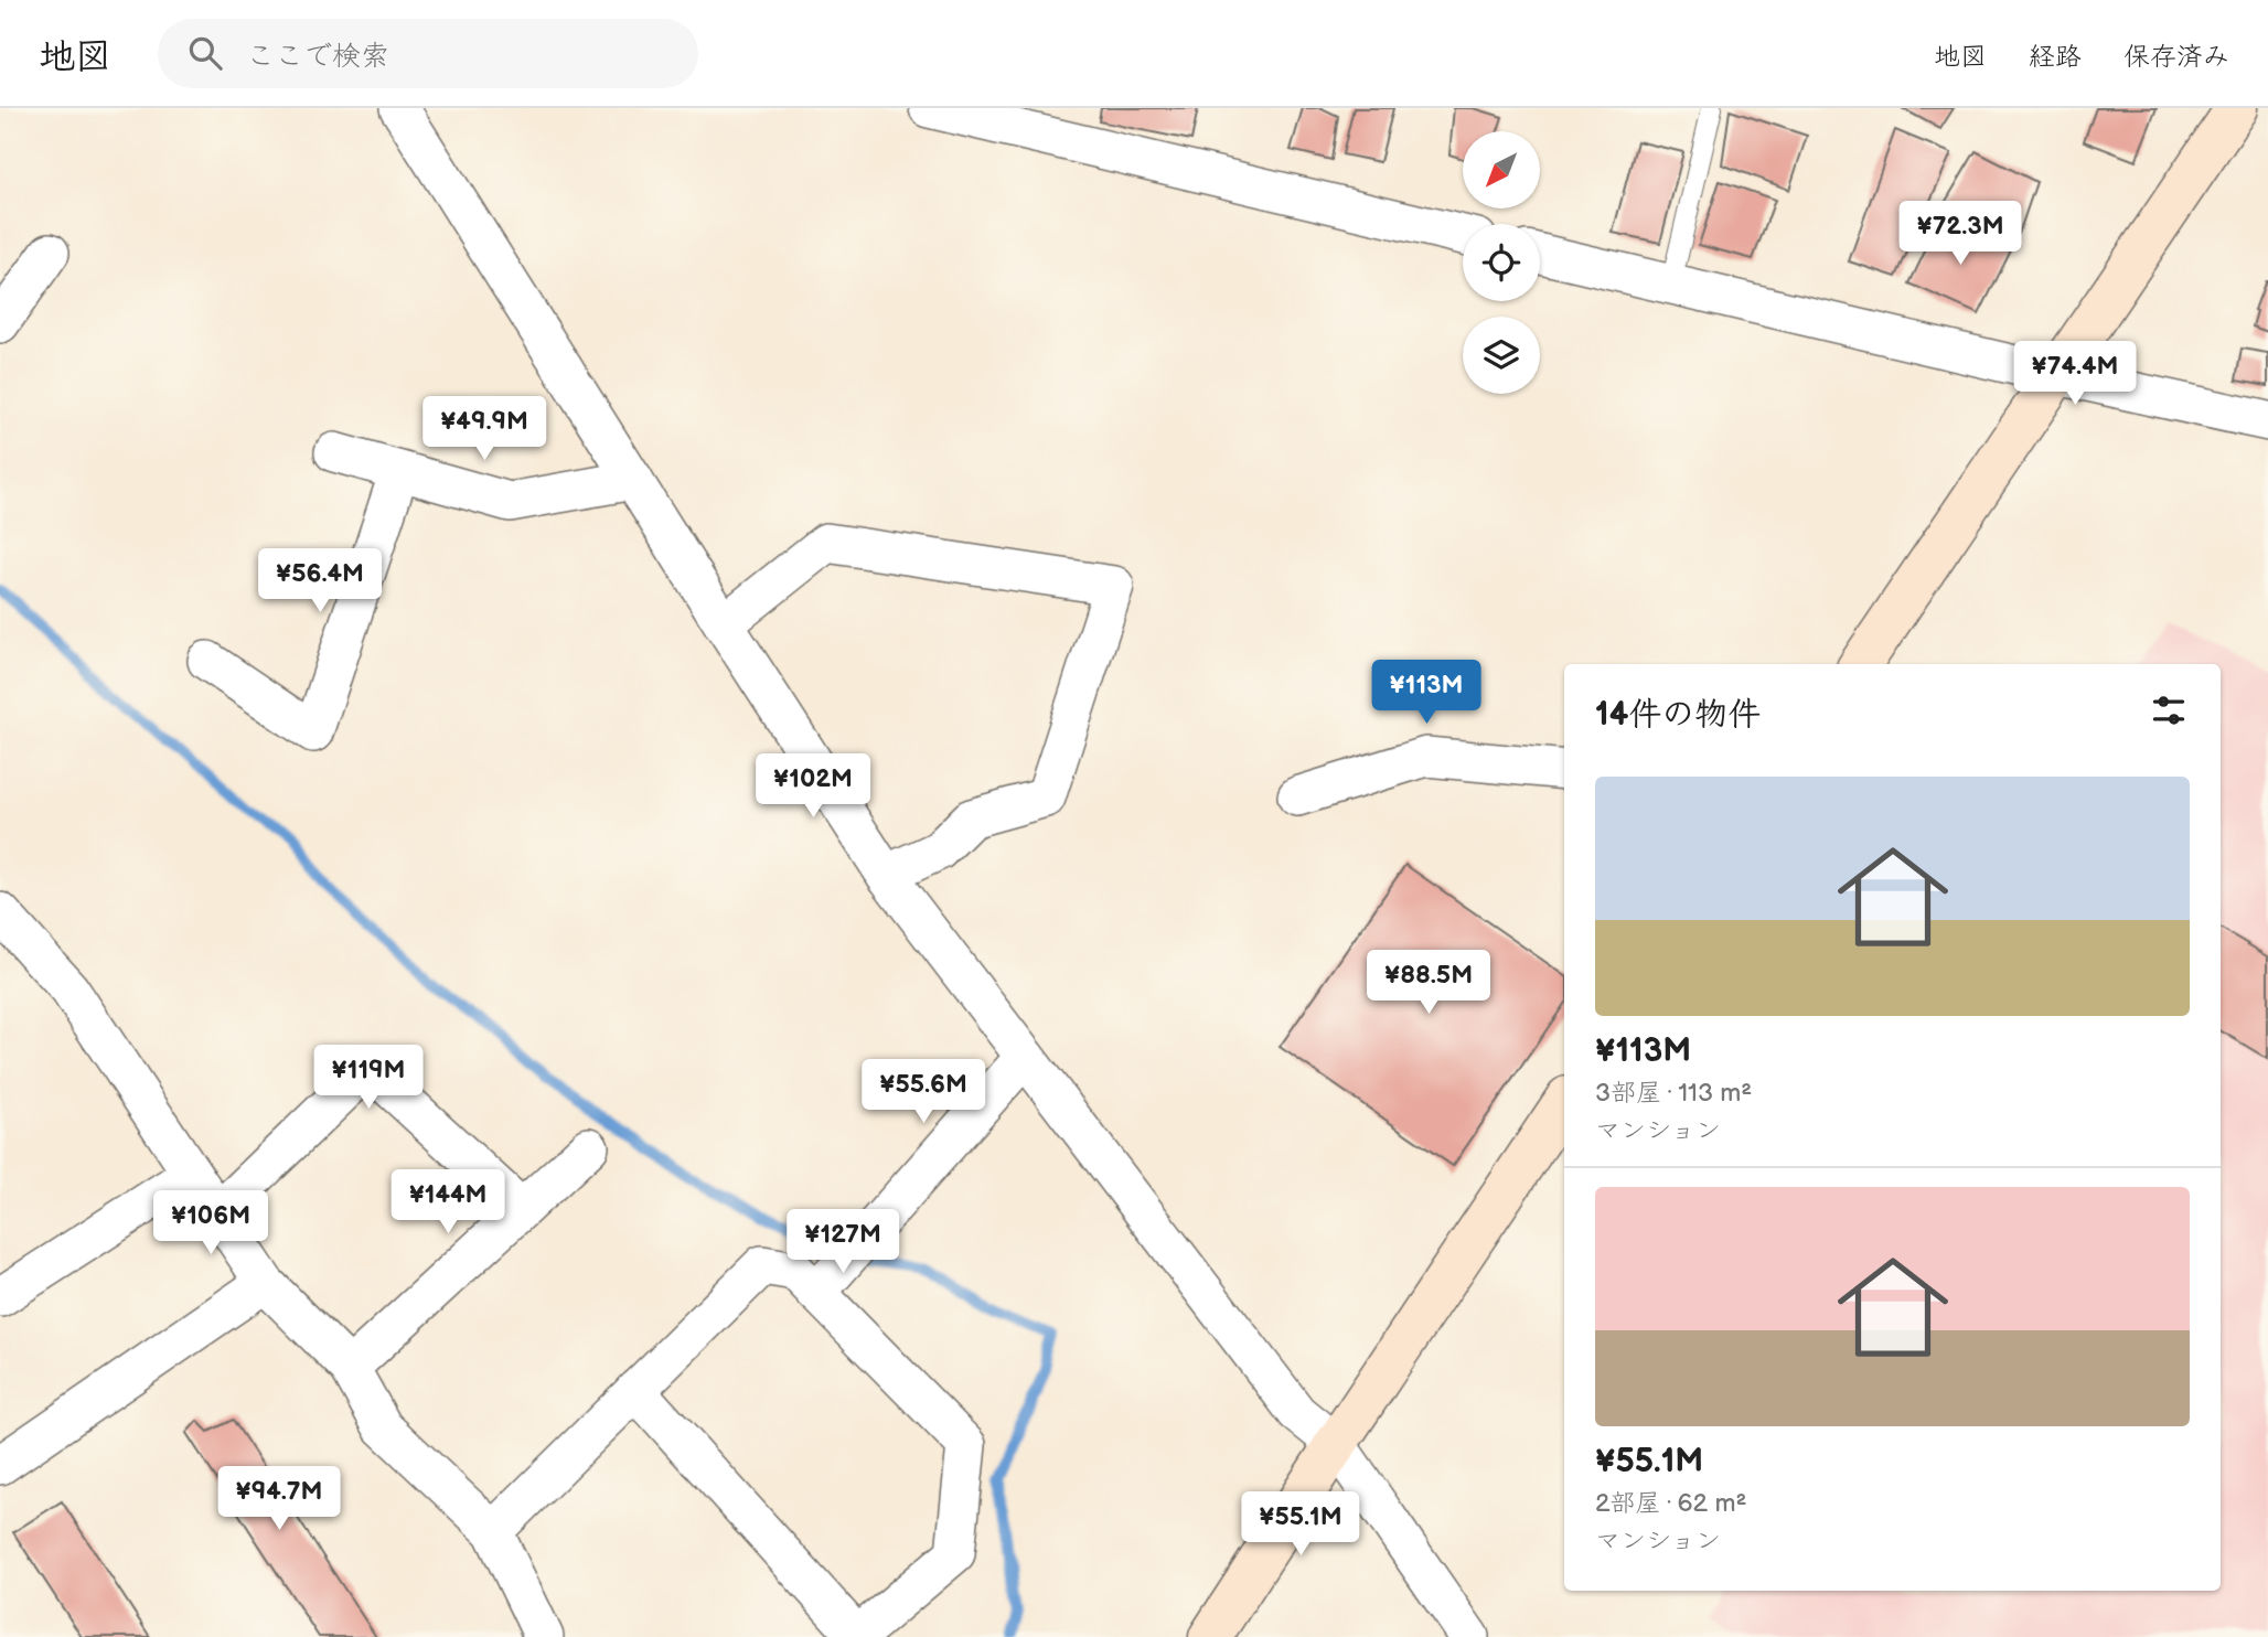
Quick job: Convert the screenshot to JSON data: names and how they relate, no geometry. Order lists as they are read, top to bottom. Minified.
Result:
{"north":"bottom left","page":{"header":"地図","search":"ここで検索","nav":["地図","経路","保存済み"],"price":["¥72.3M","¥74.4M","¥49.9M","¥56.4M","¥113M","¥102M","¥88.5M","¥119M","¥55.6M","¥144M","¥106M","¥127M","¥94.7M","¥55.1M"],"heading":"14件の物件","list":[{"name":"¥113M","note":"3部屋 · 113 m² · マンション"},{"name":"¥55.1M","note":"2部屋 · 62 m² · マンション"}]}}
